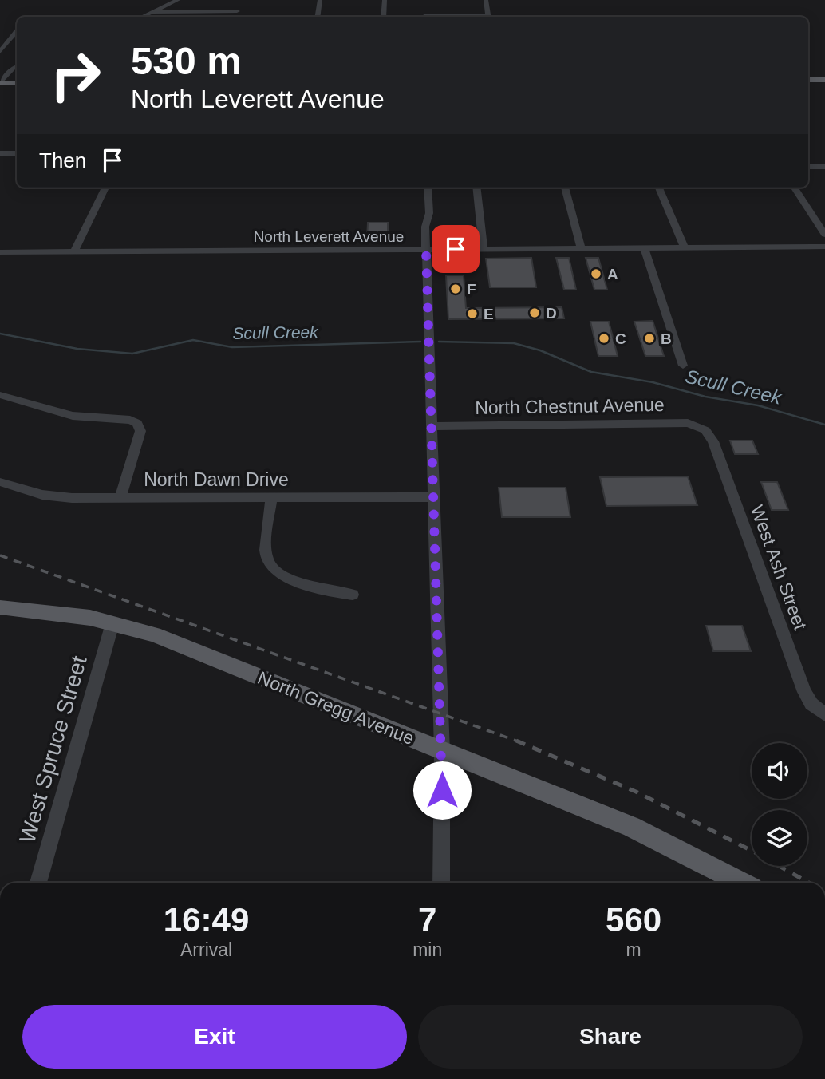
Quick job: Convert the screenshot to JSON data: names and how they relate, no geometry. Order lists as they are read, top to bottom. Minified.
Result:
{"streets":{"main road":["North Gregg Avenue"],"street":["North Leverett Avenue","North Chestnut Avenue","North Dawn Drive","West Ash Street","West Spruce Street"]},"crossings":[["North Chestnut Avenue","West Ash Street"],["North Gregg Avenue","West Spruce Street"]],"water":["Scull Creek"],"places":["A","F","D","E","C","B"],"page":{"turn":["530 m","North Leverett Avenue"],"then":"Then","eta":["16:49","Arrival","7","min","560","m"],"buttons":["Exit","Share"]}}
